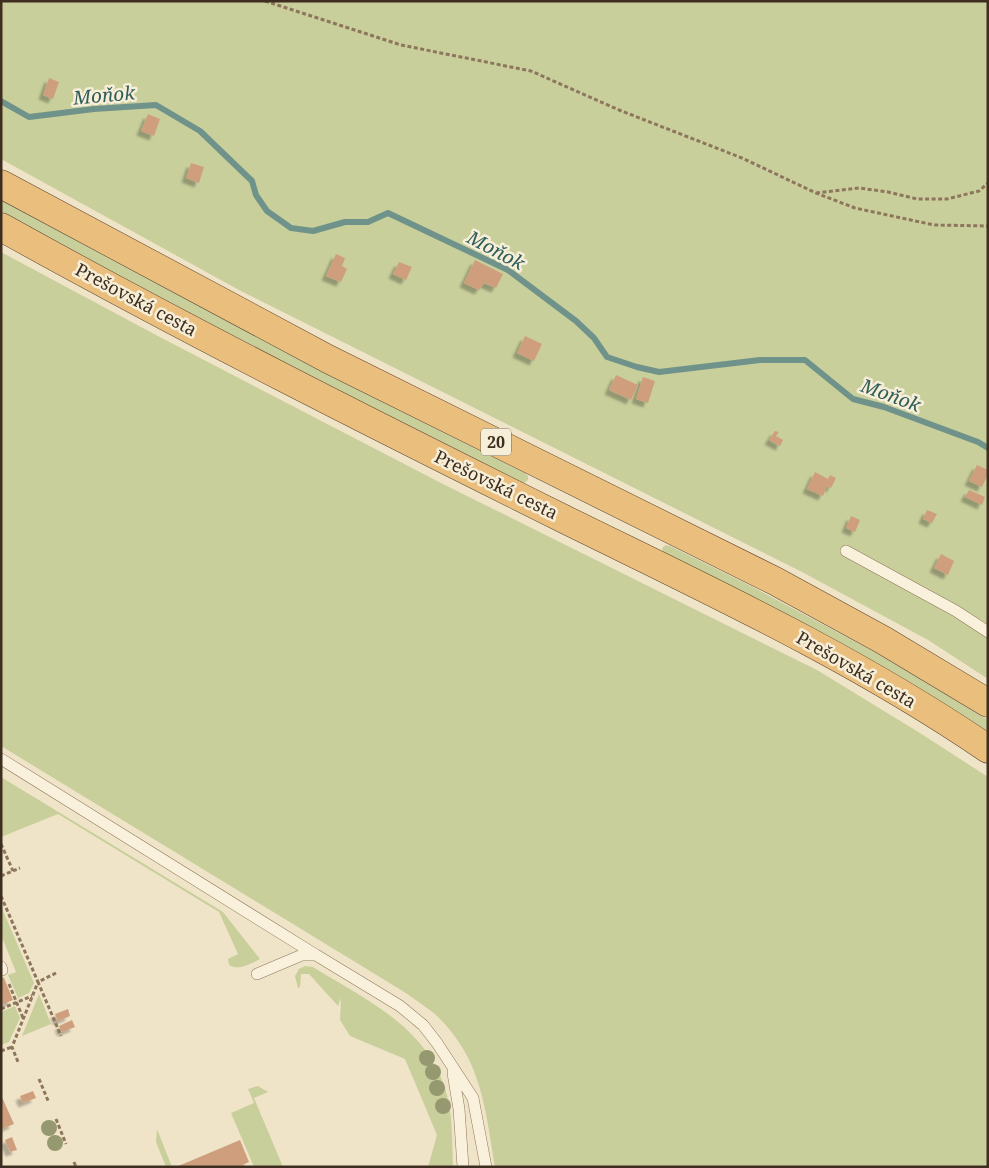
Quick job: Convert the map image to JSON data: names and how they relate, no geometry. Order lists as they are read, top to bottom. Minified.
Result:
{"streets":{"highway":["Prešovská cesta","20"]},"water":["Moňok"]}
